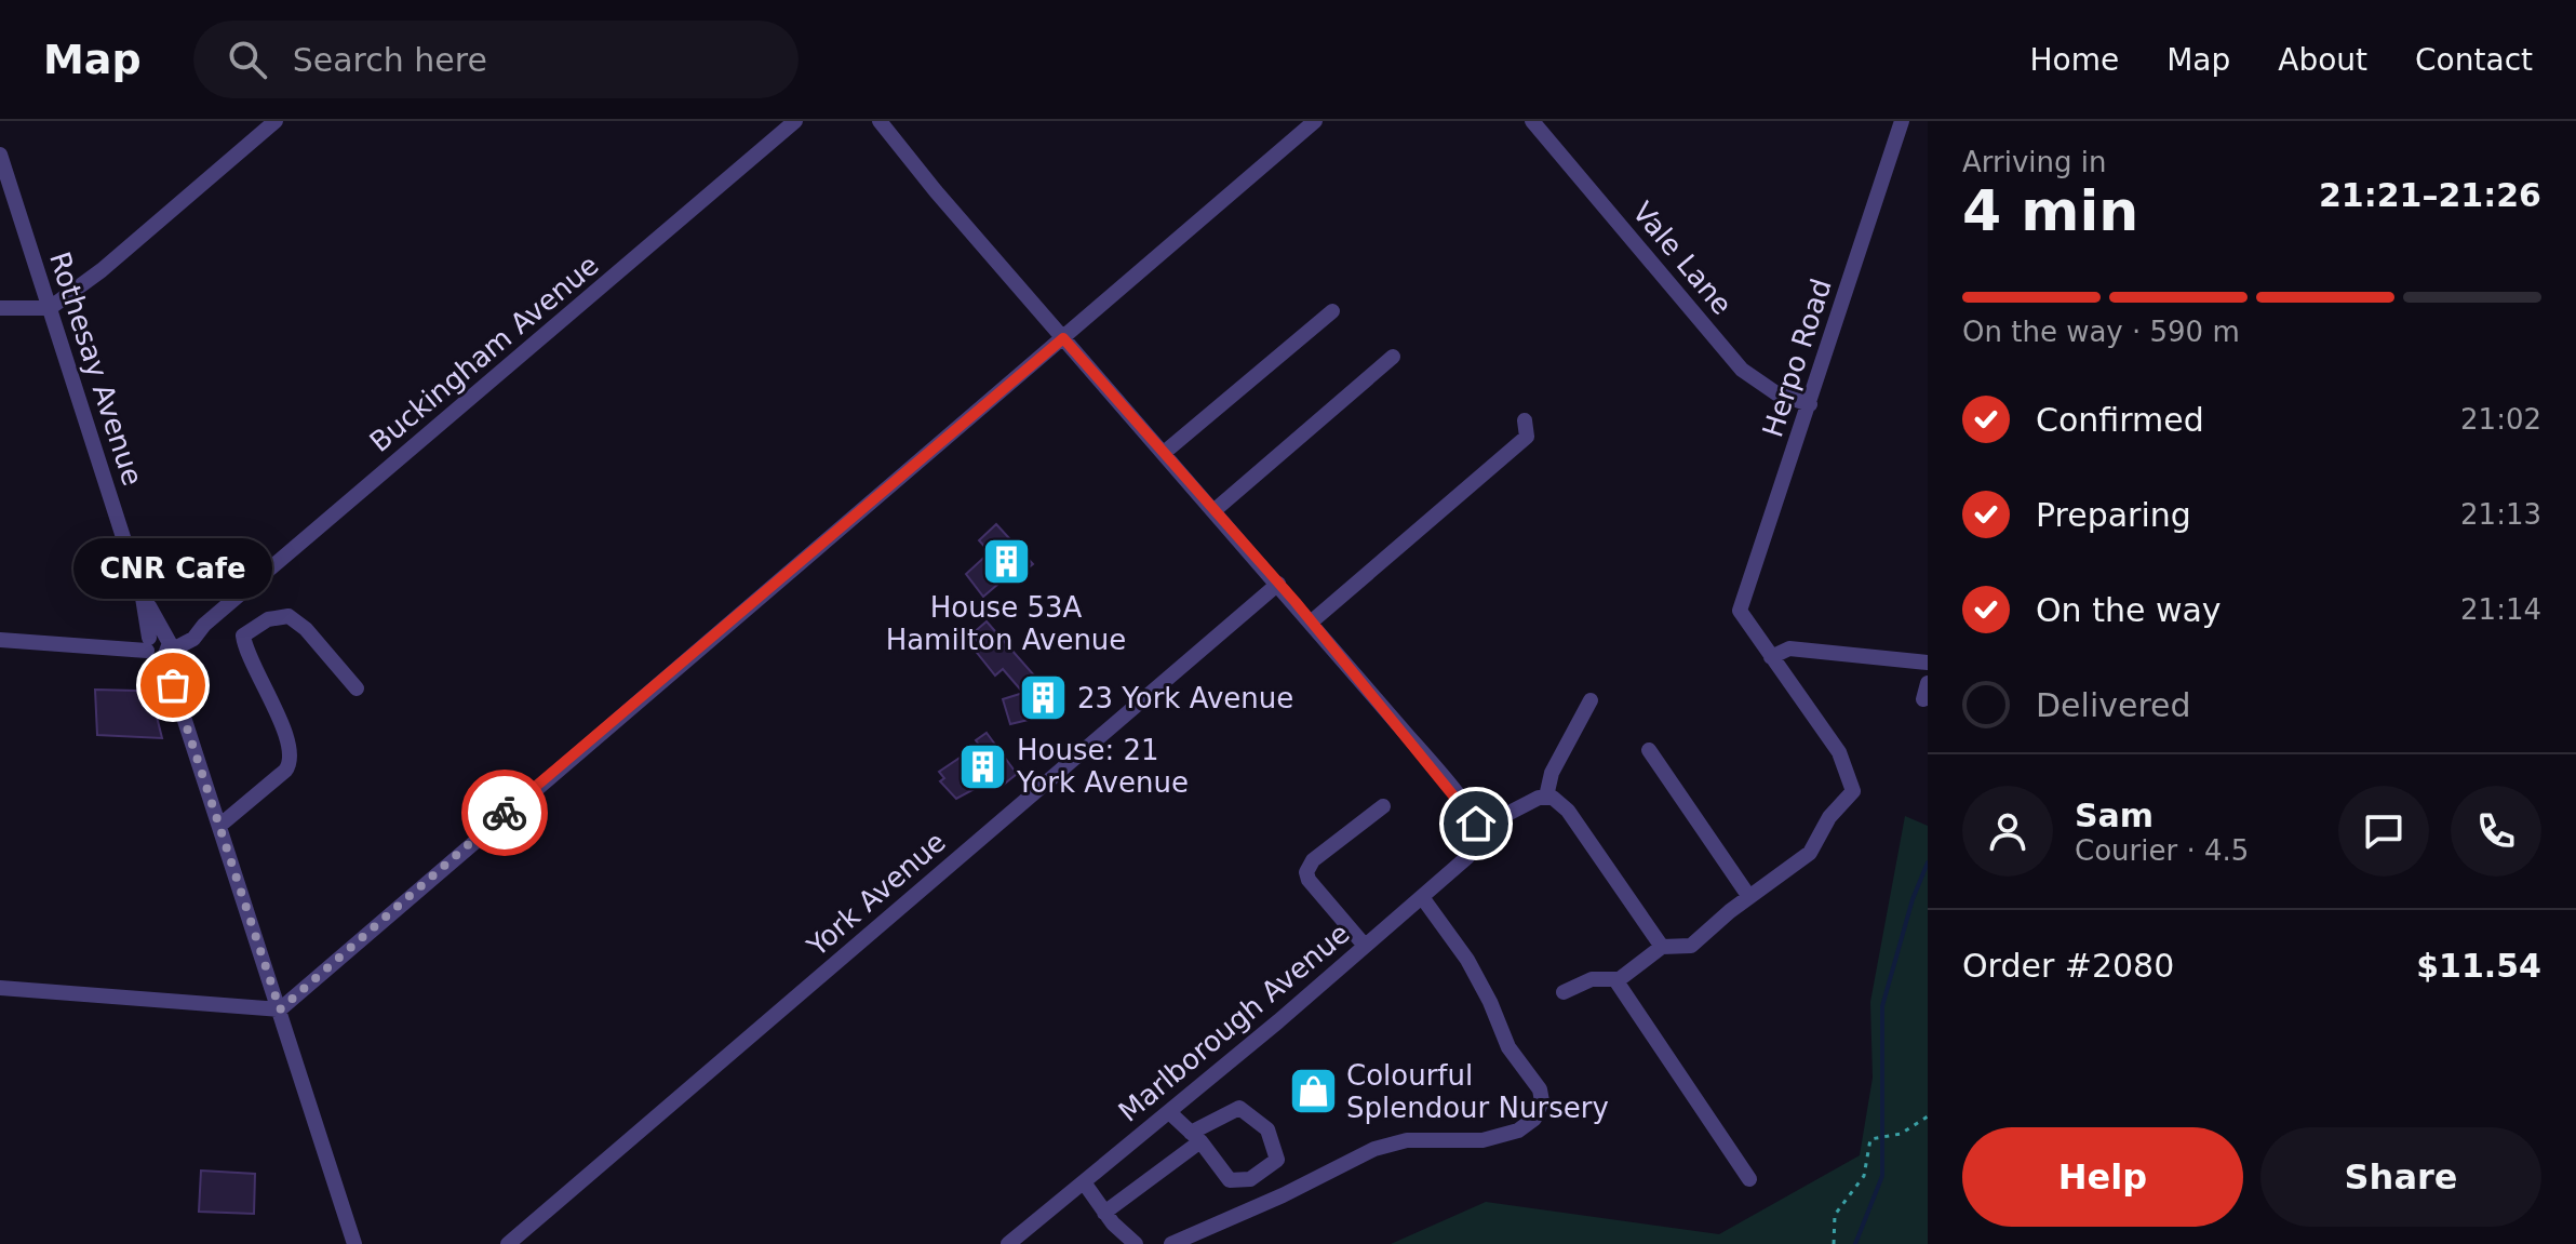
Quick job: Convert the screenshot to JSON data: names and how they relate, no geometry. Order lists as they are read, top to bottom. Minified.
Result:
{"streets":{"street":["Vale Lane","Buckingham Avenue","Herpo Road","Rothesay Avenue","York Avenue","Marlborough Avenue"]},"crossings":[["Vale Lane","Herpo Road"],["Buckingham Avenue","Rothesay Avenue"]],"places":{"building":["House 53A Hamilton Avenue","23 York Avenue","House: 21 York Avenue"],"other":["CNR Cafe"],"shop":["Colourful Splendour Nursery"]},"page":{"header":"Map","search":"Search here","nav":["Home","Map","About","Contact"],"heading":["4 min","Arriving in","21:21–21:26"],"panel":["Sam","Courier · 4.5","Order #2080","$11.54"],"bar":"On the way · 590 m","list":[["Confirmed","21:02"],["Preparing","21:13"],["On the way","21:14"],"Delivered"],"bubble":"CNR Cafe","buttons":["Help","Share"]}}
